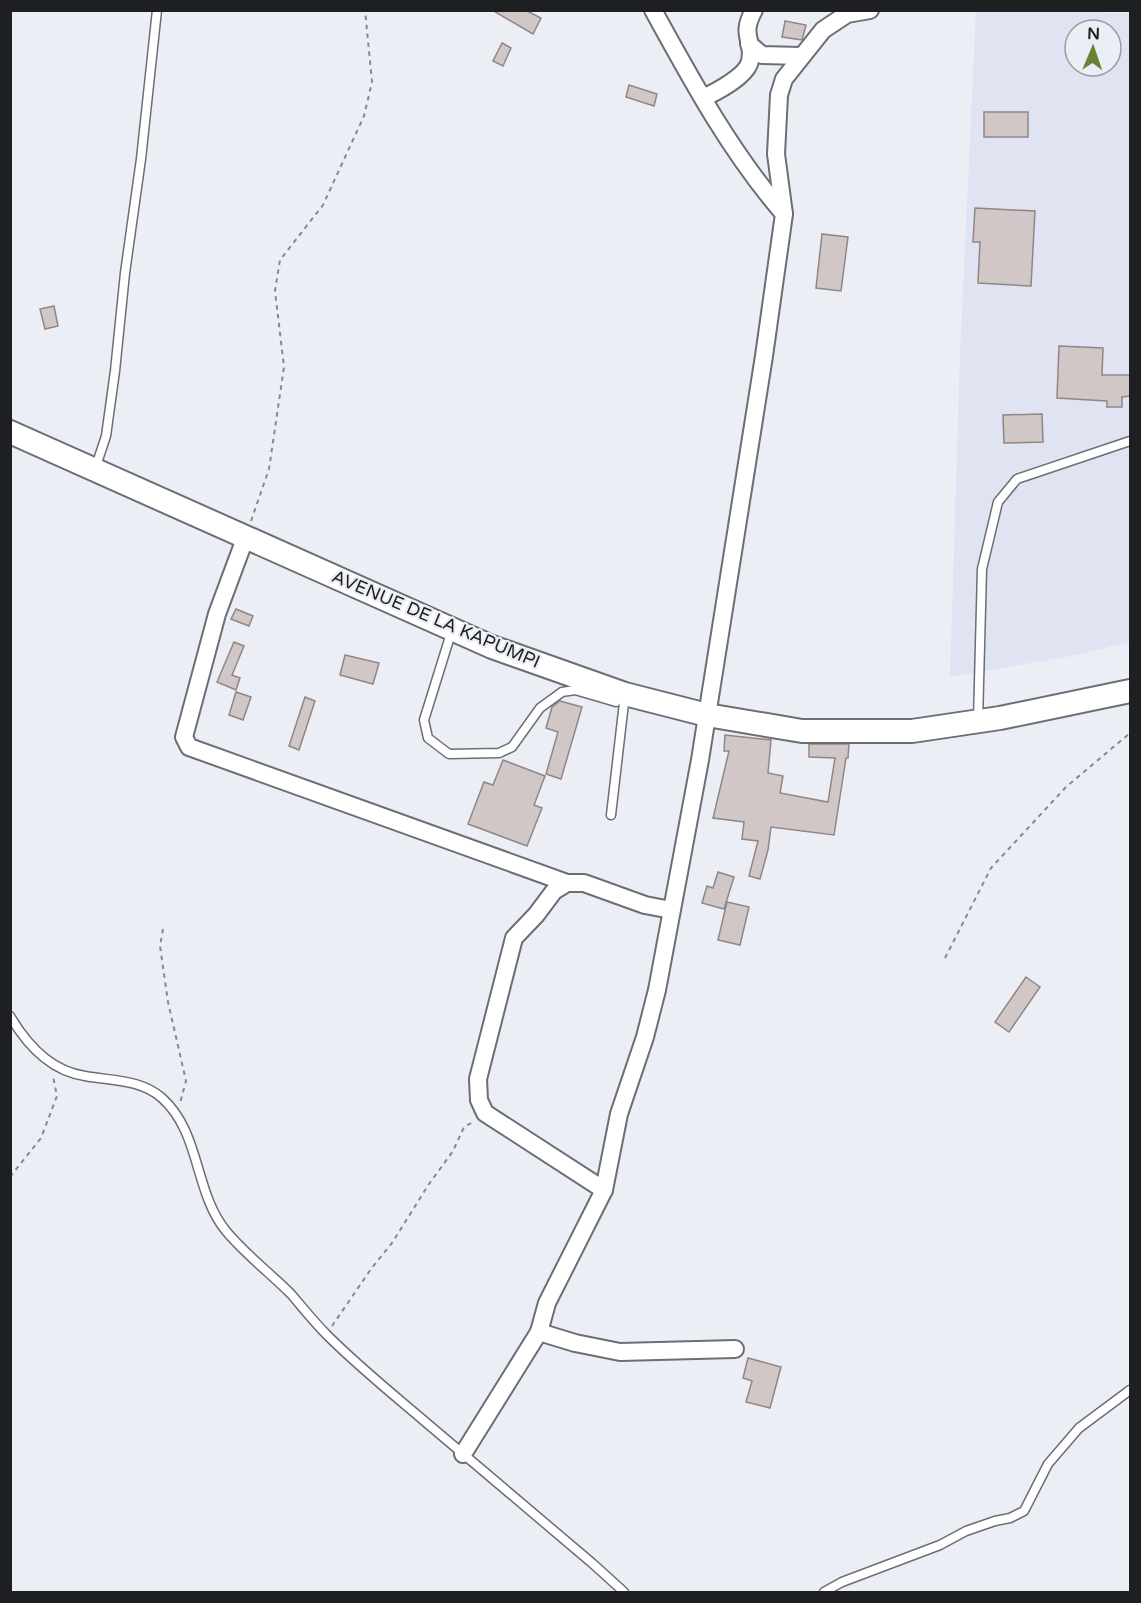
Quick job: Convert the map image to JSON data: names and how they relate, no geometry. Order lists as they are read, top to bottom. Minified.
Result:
{"streets":{"main road":["AVENUE DE LA KAPUMPI"]},"north":"top"}
